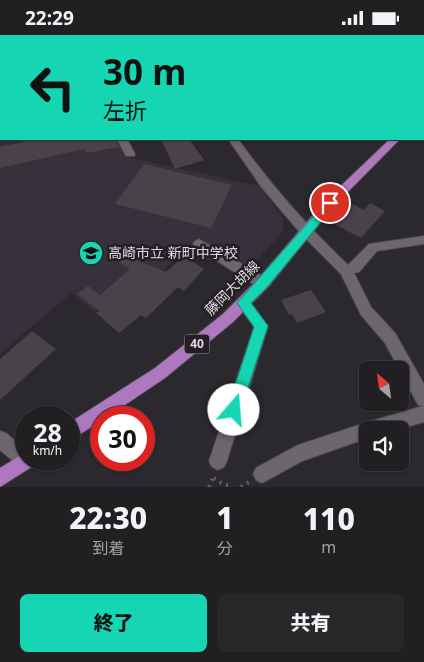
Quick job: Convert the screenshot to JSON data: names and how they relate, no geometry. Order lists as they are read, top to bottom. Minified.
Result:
{"streets":{"main road":["藤岡大胡線","40"]},"places":{"school or university":["高崎市立 新町中学校"]},"north":"top left","page":{"status":"22:29","turn":["30 m","左折"],"speed":"28 km/h","limit":"30","eta":["22:30","到着","1","分","110","m"],"buttons":["終了","共有"]}}
